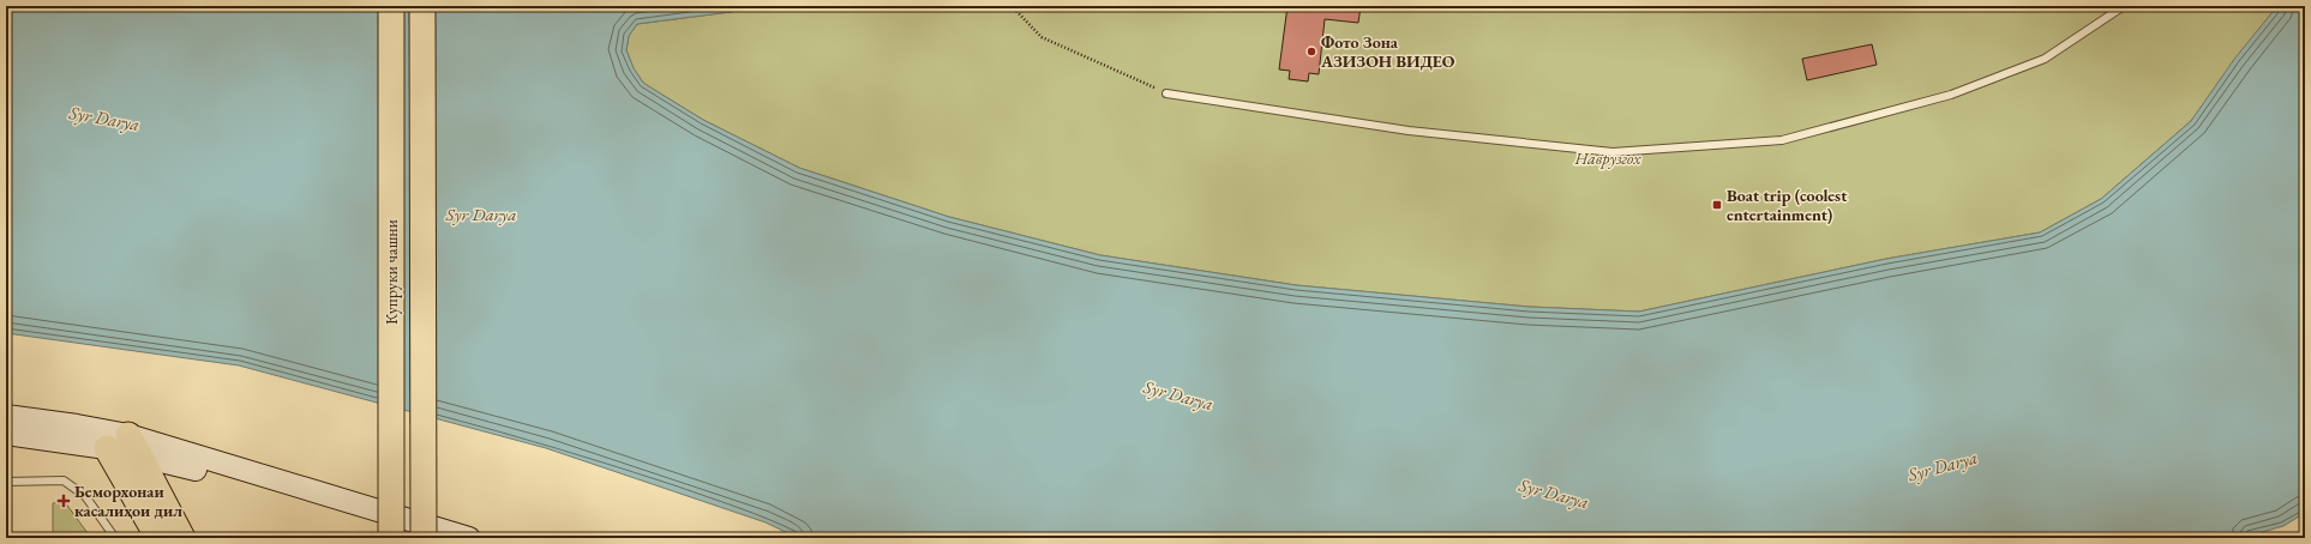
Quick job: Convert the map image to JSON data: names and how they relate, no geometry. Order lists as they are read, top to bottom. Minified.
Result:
{"streets":{"highway":["Купруки чашни"]},"water":["Syr Darya"],"parks":["Наврузгох"],"places":{"other":["Фото Зона АЗИЗОН ВИДЕО"],"transit":["Boat trip (coolest entertainment)"],"health":["Беморхонаи касалиҳои дил"]}}
